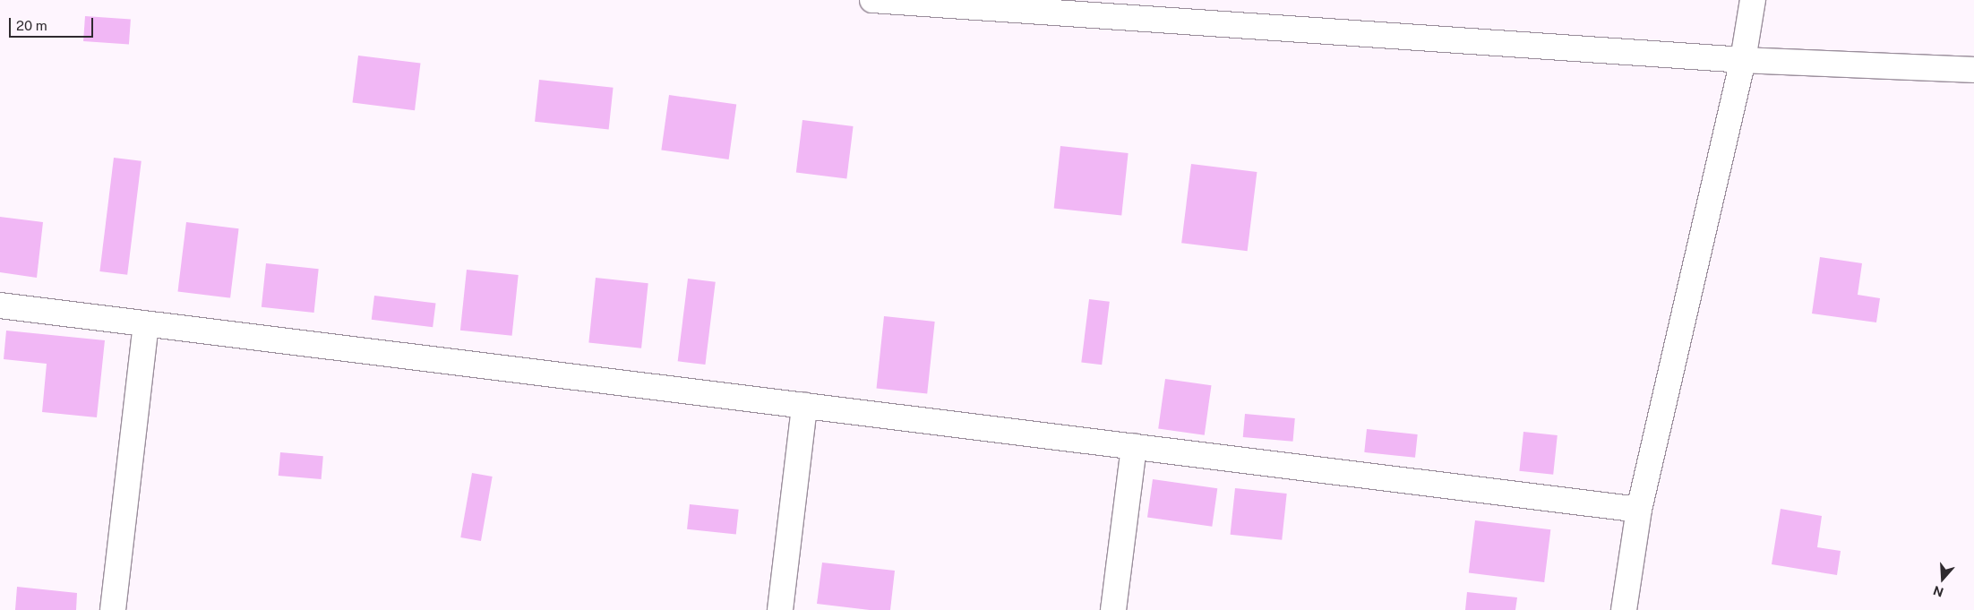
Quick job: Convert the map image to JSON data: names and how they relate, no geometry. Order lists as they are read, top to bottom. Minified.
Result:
{"scale_bar":"20 m","north":"bottom"}
